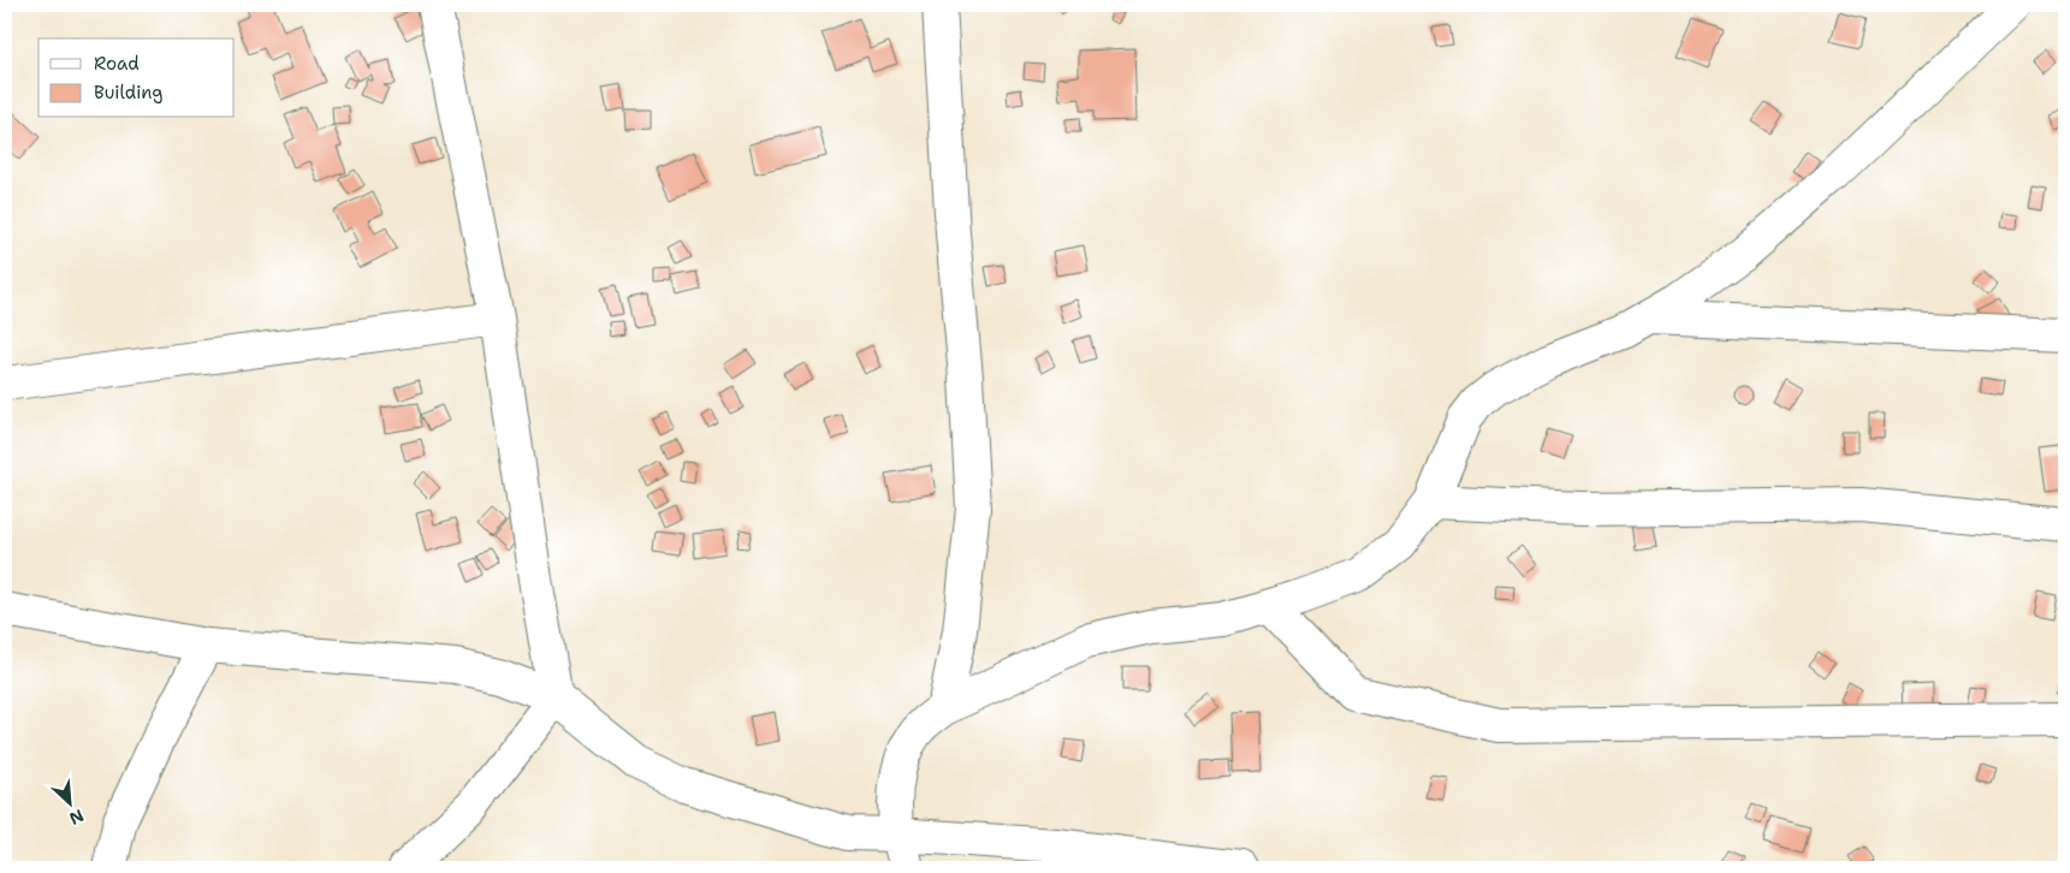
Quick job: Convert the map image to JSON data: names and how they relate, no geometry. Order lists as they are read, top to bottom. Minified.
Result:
{"legend":["Road","Building"],"north":"bottom right"}
